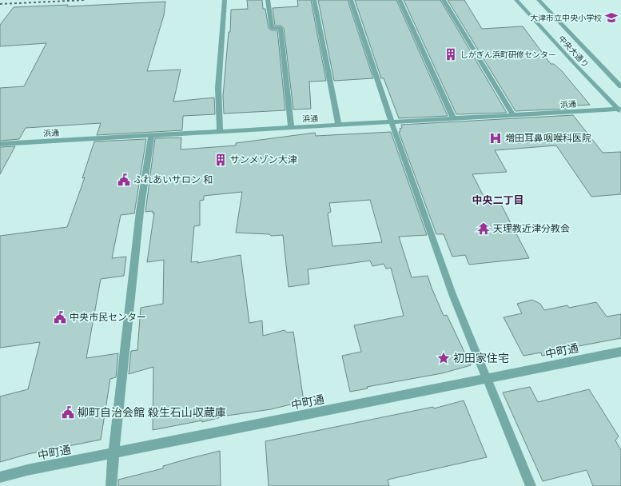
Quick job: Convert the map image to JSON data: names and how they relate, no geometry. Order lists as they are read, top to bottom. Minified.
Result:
{"streets":{"street":["中央大通り","浜通","中町通"]},"crossings":[["中央大通り","浜通"]],"districts":["中央二丁目"],"places":{"school or university":["大津市立中央小学校"],"building":["しがぎん浜町研修センター","サンメゾン大津"],"hospital":["増田耳鼻咽喉科医院"],"public building":["ふれあいサロン 和","中央市民センター","柳町自治会館 殺生石山収蔵庫"],"temple":["天理教近津分教会"],"place":["初田家住宅"]}}
